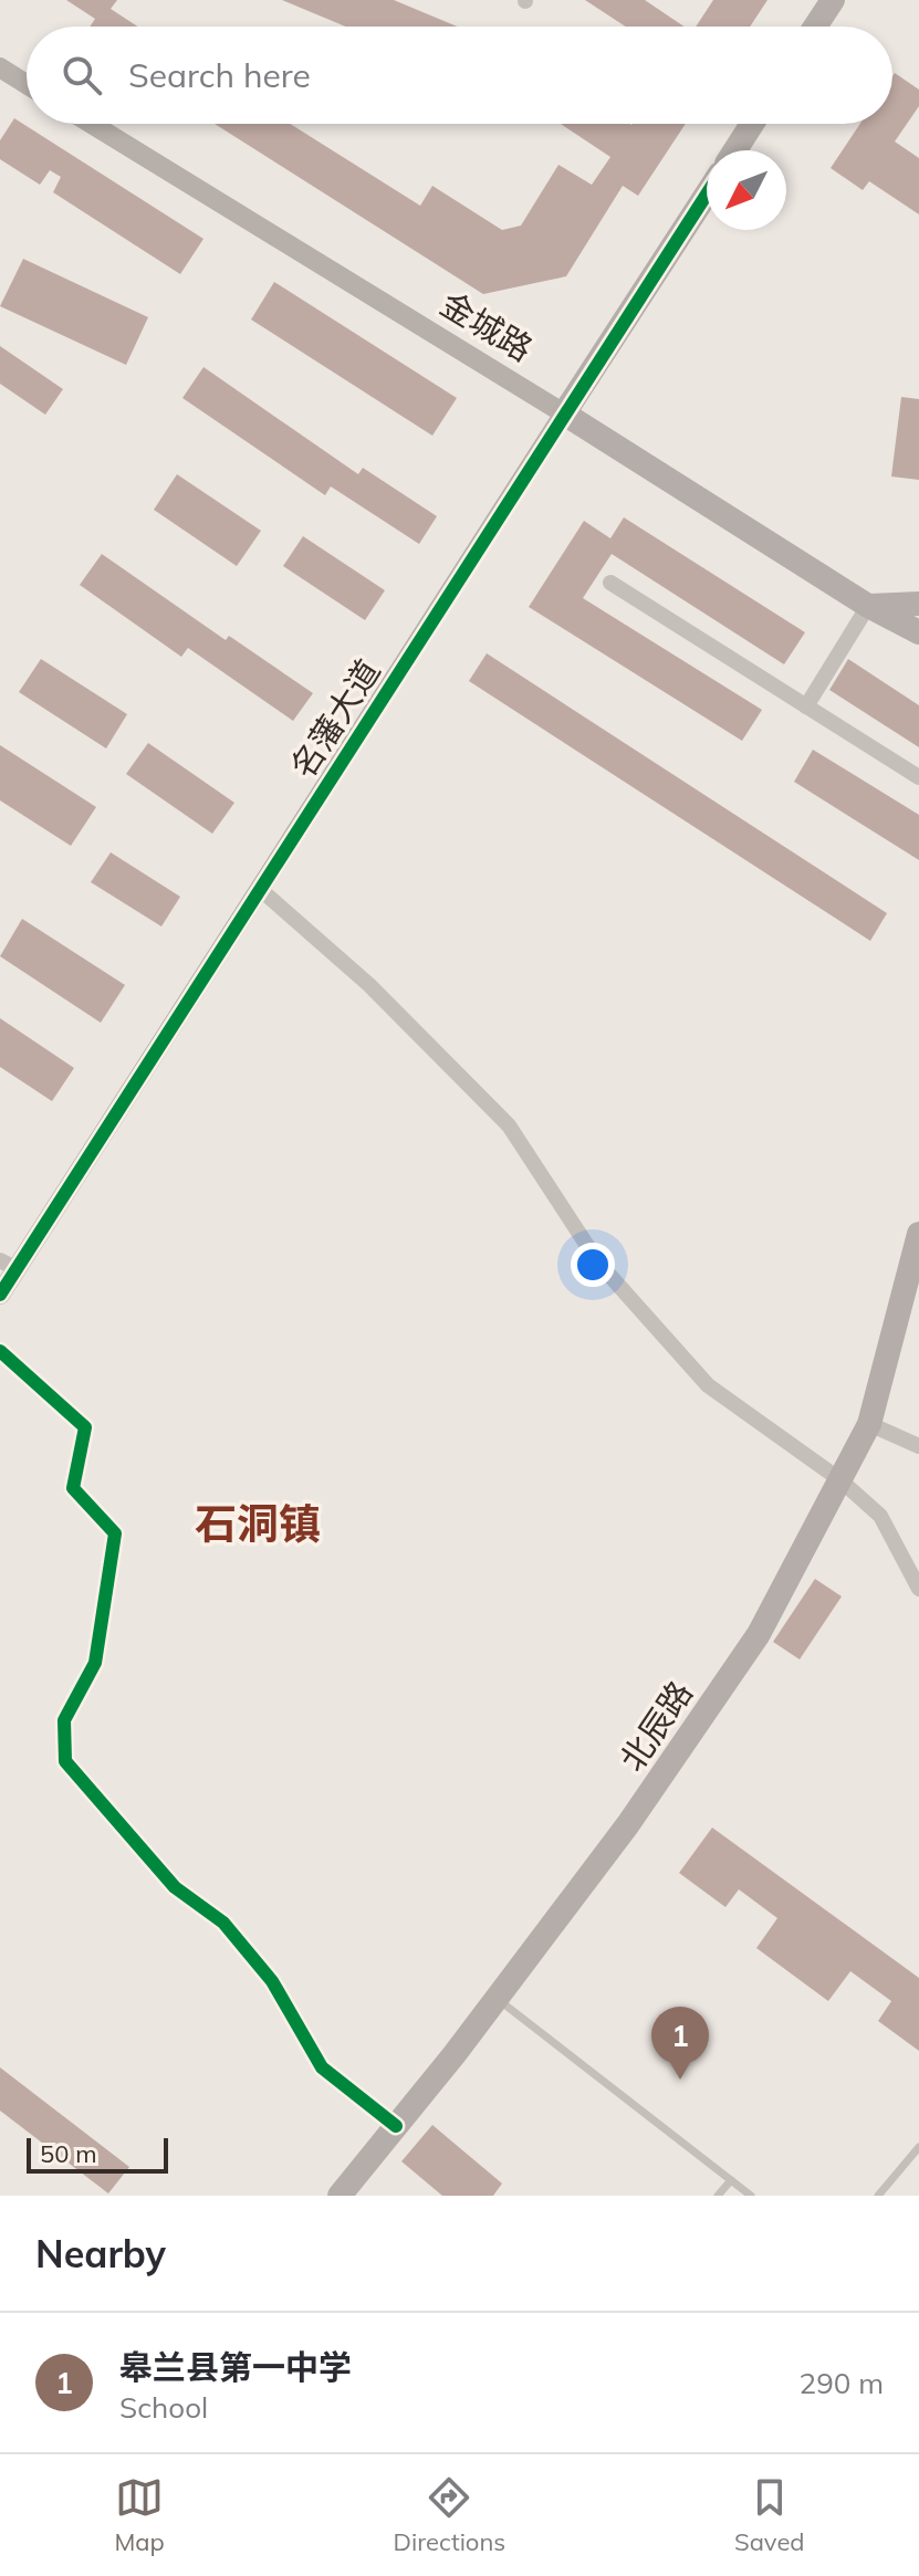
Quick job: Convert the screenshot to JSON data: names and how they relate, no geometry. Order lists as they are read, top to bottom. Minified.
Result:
{"streets":{"main road":["金城路","名藩大道","北辰路"]},"crossings":[["金城路","名藩大道"]],"districts":["石洞镇"],"scale_bar":"50 m","north":"bottom left","page":{"search":"Search here","pins":"1","scale":"50 m","heading":"Nearby","list":[{"mark":"1","name":"皋兰县第一中学","note":"School","value":"290 m"}],"nav":["Map","Directions","Saved"]}}
